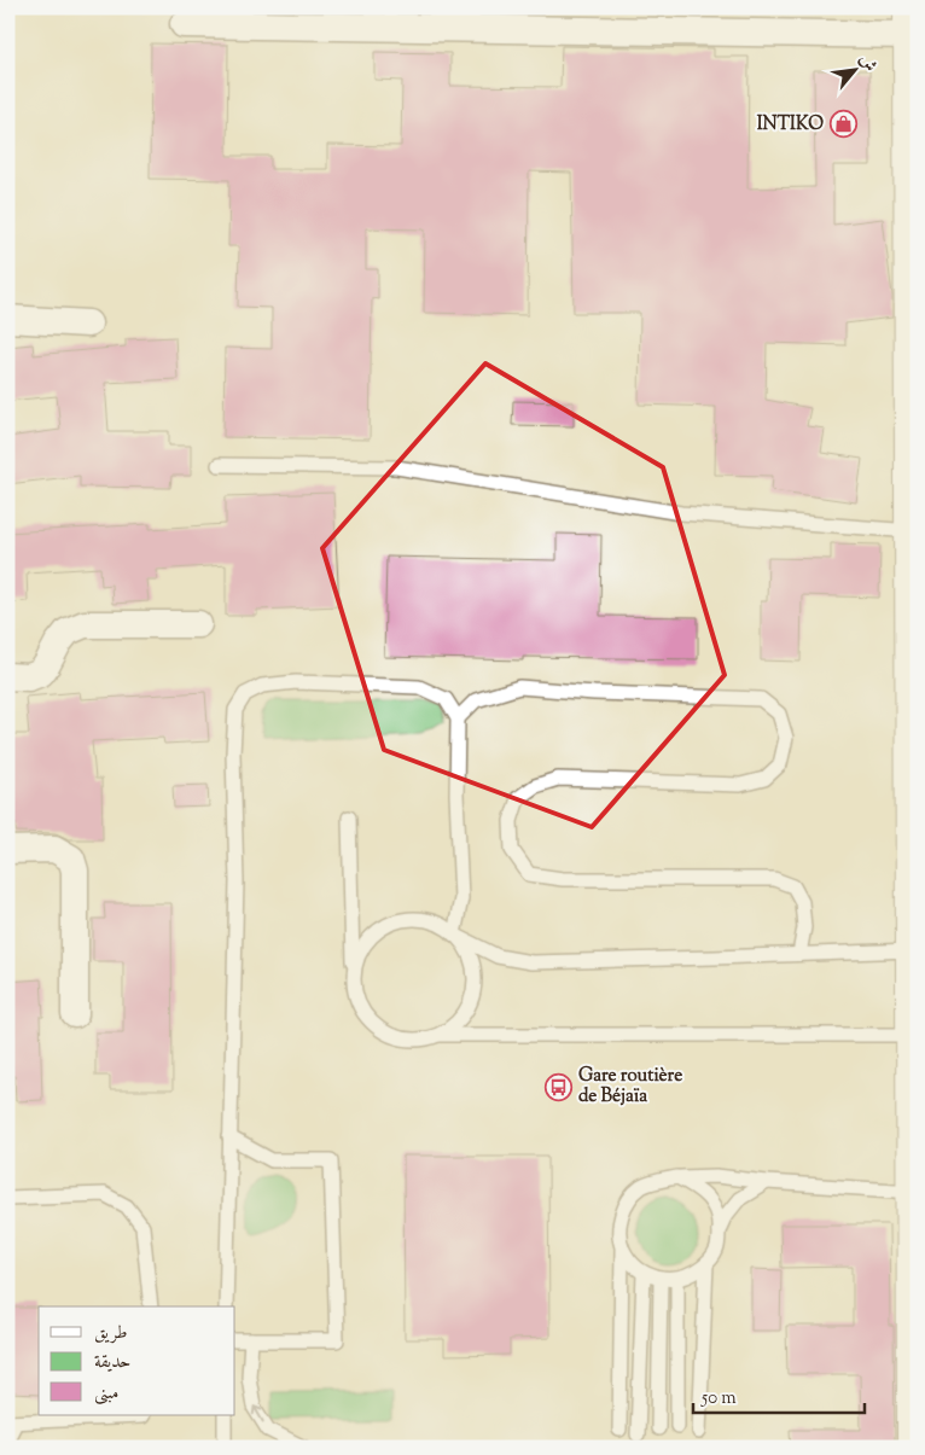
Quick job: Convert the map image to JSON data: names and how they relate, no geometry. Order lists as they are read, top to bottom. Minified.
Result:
{"places":{"shop":["INTIKO"],"bus stop":["Gare routière de Béjaïa"]},"legend":["طريق","حديقة","مبنى"],"scale_bar":"50 m","north":"top right"}
